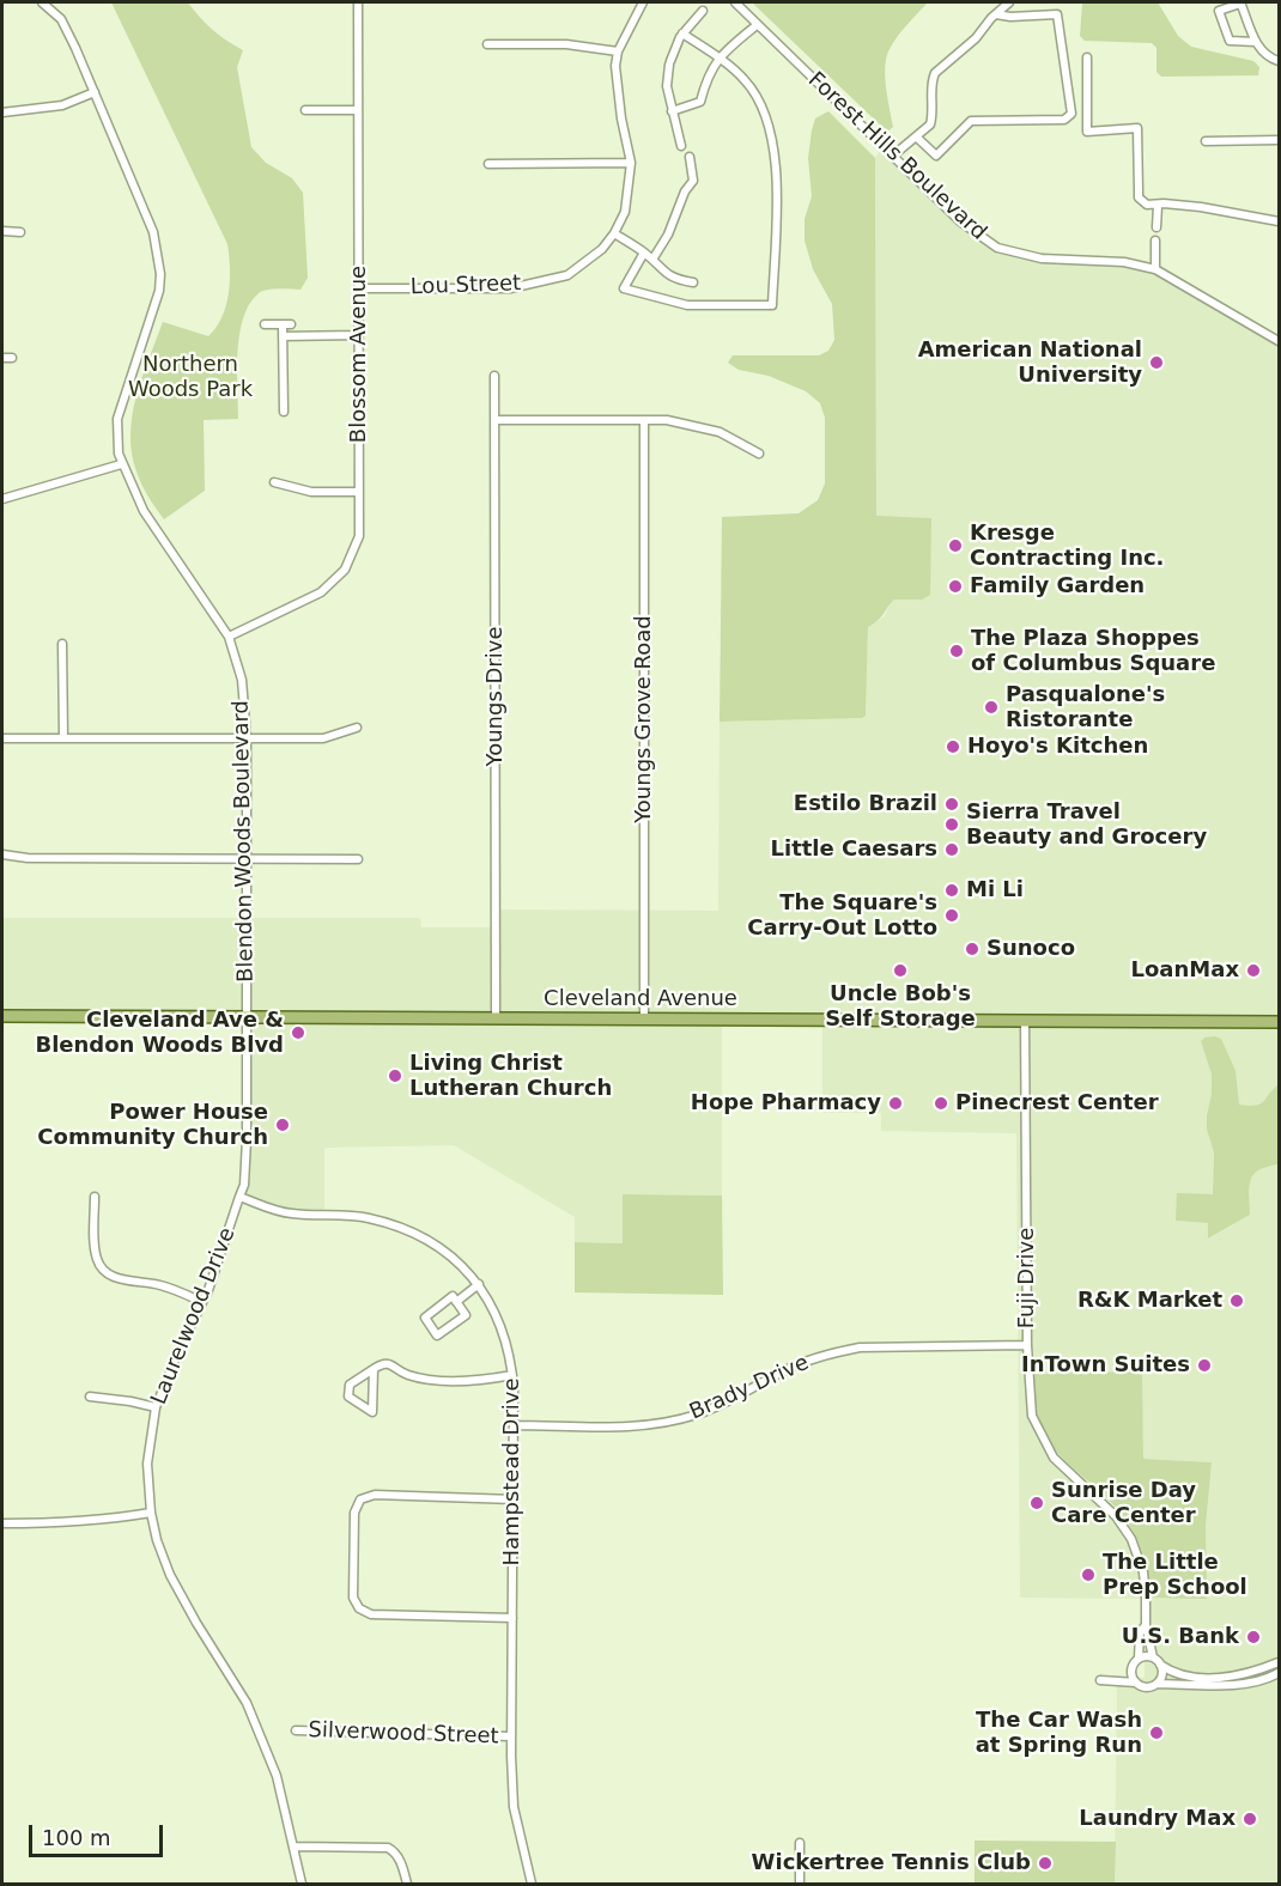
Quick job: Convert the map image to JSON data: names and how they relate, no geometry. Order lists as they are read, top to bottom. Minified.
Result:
{"streets":{"main road":["Cleveland Avenue"],"street":["Forest Hills Boulevard","Lou Street","Blossom Avenue","Youngs Drive","Youngs Grove Road","Blendon Woods Boulevard","Fuji Drive","Laurelwood Drive","Brady Drive","Hampstead Drive","Silverwood Street"]},"crossings":[["Lou Street","Blossom Avenue"],["Blossom Avenue","Blendon Woods Boulevard"],["Youngs Drive","Cleveland Avenue"],["Youngs Grove Road","Cleveland Avenue"],["Blendon Woods Boulevard","Cleveland Avenue"],["Blendon Woods Boulevard","Laurelwood Drive"],["Cleveland Avenue","Fuji Drive"],["Cleveland Avenue","Laurelwood Drive"],["Fuji Drive","Brady Drive"],["Laurelwood Drive","Hampstead Drive"],["Brady Drive","Hampstead Drive"],["Hampstead Drive","Silverwood Street"]],"parks":["Northern Woods Park"],"places":["American National University","Kresge Contracting Inc.","Family Garden","The Plaza Shoppes of Columbus Square","Pasqualone's Ristorante","Hoyo's Kitchen","Estilo Brazil","Sierra Travel Beauty and Grocery","Little Caesars","Mi Li","The Square's Carry-Out Lotto","Sunoco","Uncle Bob's Self Storage","LoanMax","Cleveland Ave & Blendon Woods Blvd","Living Christ Lutheran Church","Hope Pharmacy","Pinecrest Center","Power House Community Church","R&K Market","InTown Suites","Sunrise Day Care Center","The Little Prep School","U.S. Bank","The Car Wash at Spring Run","Laundry Max","Wickertree Tennis Club"],"scale_bar":"100 m"}
